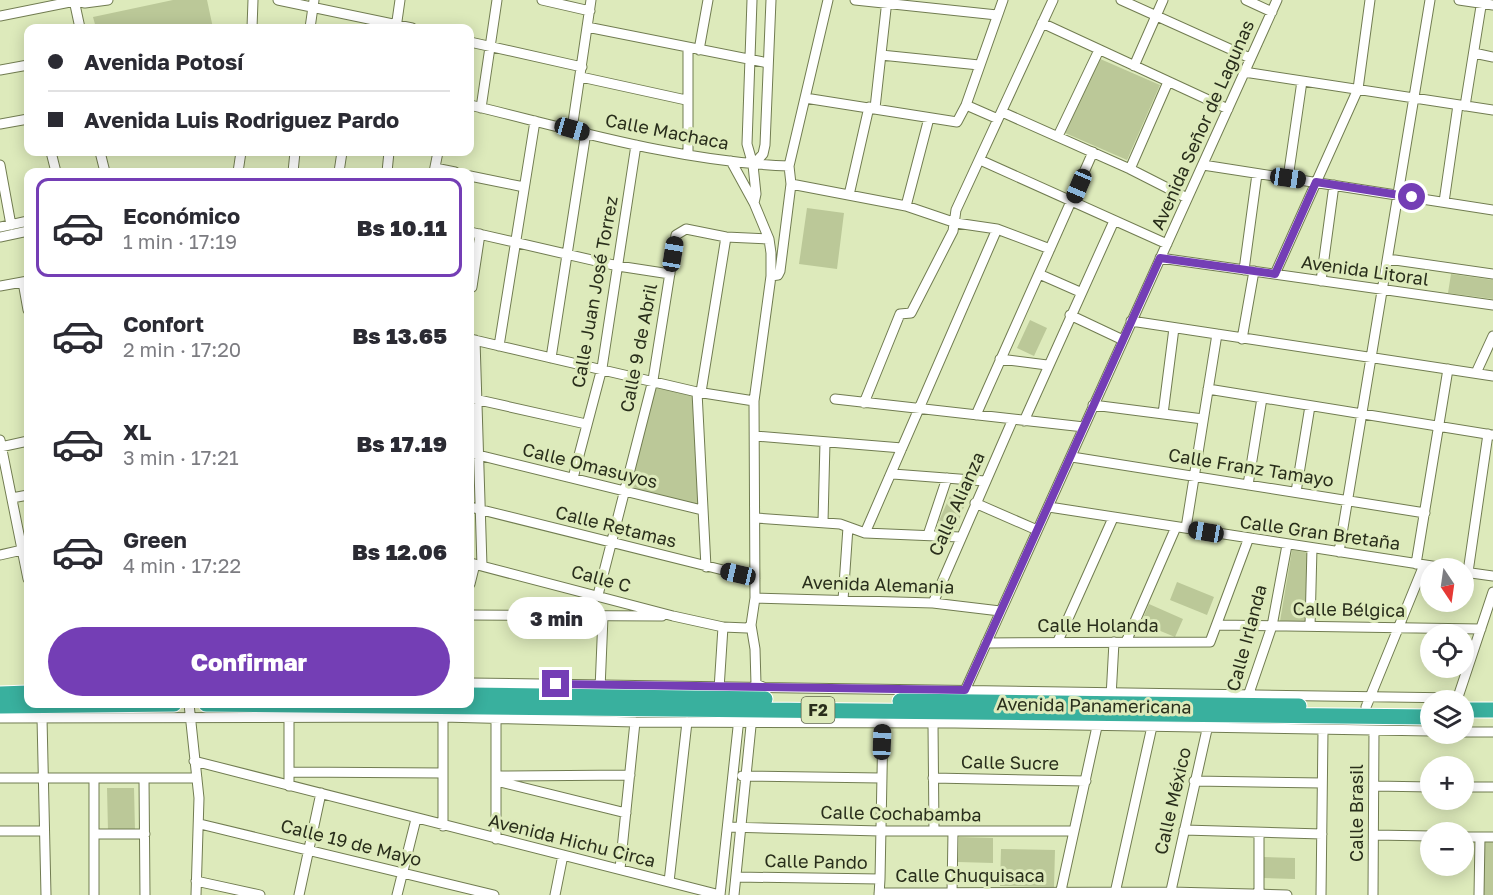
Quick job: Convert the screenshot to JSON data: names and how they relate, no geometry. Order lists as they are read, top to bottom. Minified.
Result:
{"streets":{"highway":["Avenida Panamericana","F2"],"street":["Avenida Señor de Lagunas","Calle Machaca","Avenida Litoral","Calle Juan José Torrez","Calle 9 de Abril","Calle Omasuyos","Calle Franz Tamayo","Calle Alianza","Calle Retamas","Calle Gran Bretaña","Calle C","Avenida Alemania","Calle Bélgica","Calle Holanda","Calle Irlanda","Calle Sucre","Calle México","Calle Brasil","Calle Cochabamba","Avenida Hichu Circa","Calle 19 de Mayo","Calle Pando","Calle Chuquisaca"]},"crossings":[["Avenida Señor de Lagunas","Avenida Litoral"],["Avenida Señor de Lagunas","Calle Franz Tamayo"],["Avenida Señor de Lagunas","Calle Gran Bretaña"],["Avenida Señor de Lagunas","Avenida Alemania"],["Avenida Señor de Lagunas","Calle Holanda"],["Avenida Señor de Lagunas","Avenida Panamericana"],["Calle Machaca","Calle Juan José Torrez"],["Calle Juan José Torrez","Calle Omasuyos"],["Calle 9 de Abril","Calle Omasuyos"],["Calle 9 de Abril","Calle Retamas"],["Calle 9 de Abril","Calle C"],["Calle Alianza","Avenida Alemania"],["Calle Gran Bretaña","Calle Irlanda"],["Calle Bélgica","Calle Holanda"],["Calle Bélgica","Calle Irlanda"],["Calle Irlanda","Avenida Panamericana"],["Avenida Panamericana","Calle México"],["Avenida Panamericana","Calle Brasil"],["Calle México","Calle Chuquisaca"],["Calle Pando","Calle Chuquisaca"]],"north":"bottom","page":{"banner":["Avenida Potosí","Avenida Luis Rodriguez Pardo"],"list":[{"name":"Económico","note":"1 min · 17:19","value":"Bs 10.11"},{"name":"Confort","note":"2 min · 17:20","value":"Bs 13.65"},{"name":"XL","note":"3 min · 17:21","value":"Bs 17.19"},{"name":"Green","note":"4 min · 17:22","value":"Bs 12.06"}],"map_buttons":["+","−"],"bubble":"3 min","buttons":"Confirmar"}}
